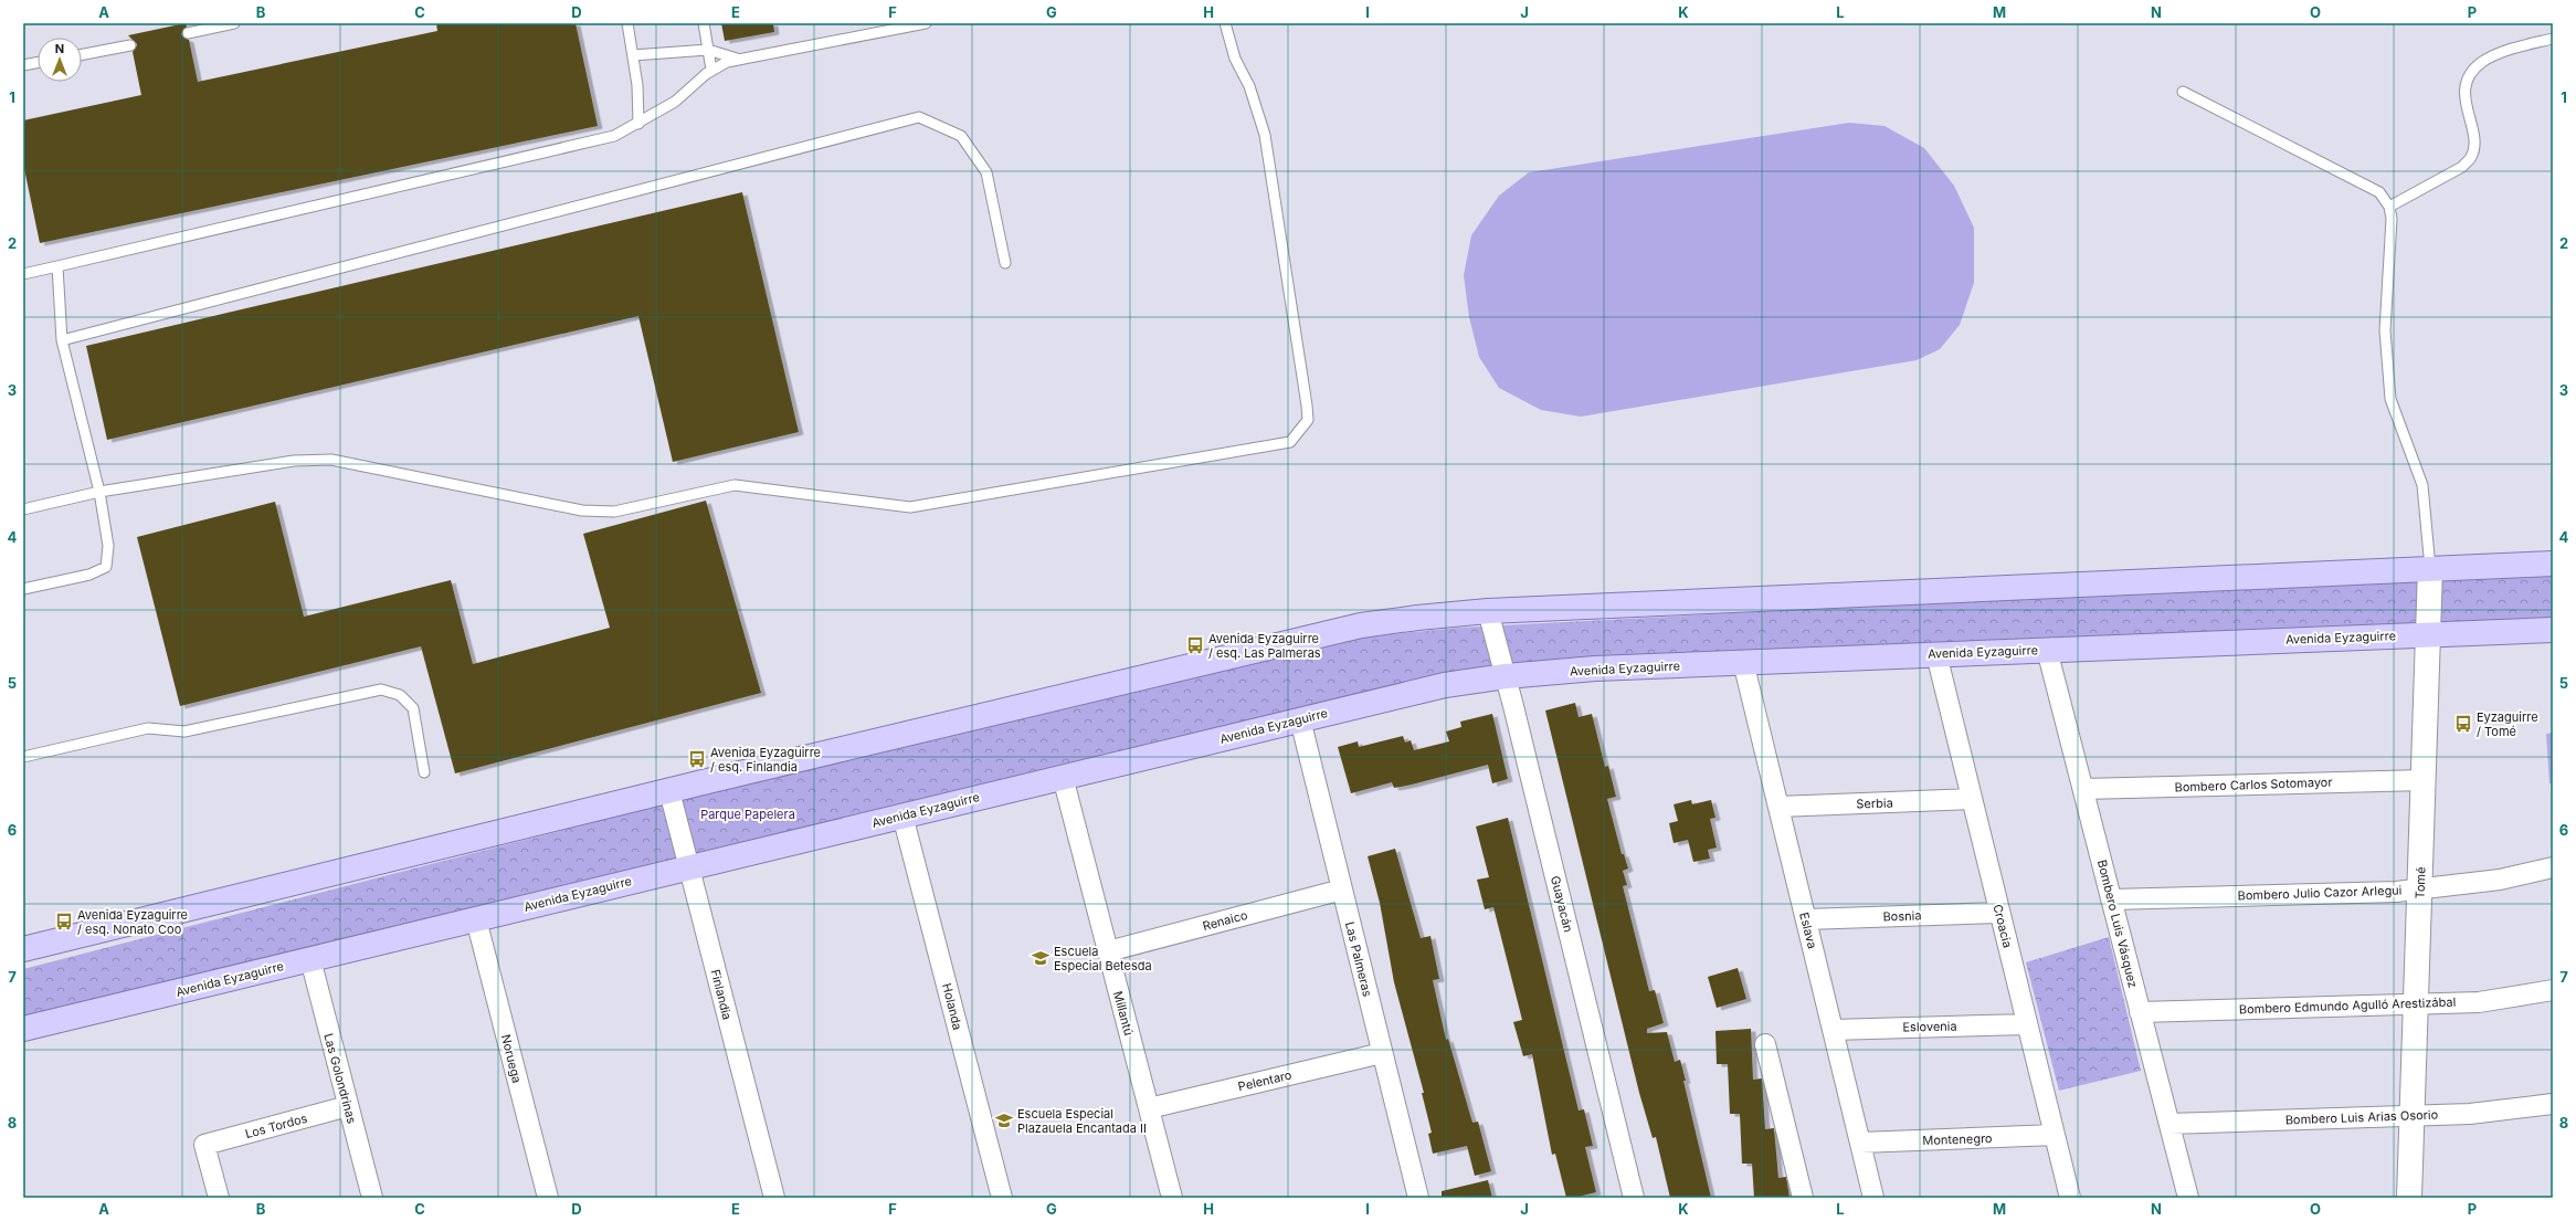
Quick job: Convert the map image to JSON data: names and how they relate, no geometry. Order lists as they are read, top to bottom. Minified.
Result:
{"streets":{"main road":["Avenida Eyzaguirre"],"street":["Bombero Carlos Sotomayor","Serbia","Tomé","Bombero Julio Cazor Arlegui","Guayacán","Bosnia","Renaico","Bombero Luis Vásquez","Croacia","Eslava","Las Palmeras","Finlandia","Bombero Edmundo Agulló Arestizábal","Holanda","Millantú","Eslovenia","Noruega","Las Golondrinas","Pelentaro","Bombero Luis Arias Osorio","Los Tordos","Montenegro"]},"crossings":[["Avenida Eyzaguirre","Tomé"],["Avenida Eyzaguirre","Guayacán"],["Avenida Eyzaguirre","Bombero Luis Vásquez"],["Avenida Eyzaguirre","Croacia"],["Avenida Eyzaguirre","Eslava"],["Avenida Eyzaguirre","Las Palmeras"],["Avenida Eyzaguirre","Finlandia"],["Avenida Eyzaguirre","Holanda"],["Avenida Eyzaguirre","Millantú"],["Avenida Eyzaguirre","Noruega"],["Avenida Eyzaguirre","Las Golondrinas"],["Bombero Carlos Sotomayor","Tomé"],["Bombero Carlos Sotomayor","Bombero Luis Vásquez"],["Serbia","Croacia"],["Serbia","Eslava"],["Tomé","Bombero Julio Cazor Arlegui"],["Tomé","Bombero Edmundo Agulló Arestizábal"],["Tomé","Bombero Luis Arias Osorio"],["Bombero Julio Cazor Arlegui","Bombero Luis Vásquez"],["Bosnia","Croacia"],["Bosnia","Eslava"],["Renaico","Las Palmeras"],["Renaico","Millantú"],["Bombero Luis Vásquez","Bombero Edmundo Agulló Arestizábal"],["Bombero Luis Vásquez","Bombero Luis Arias Osorio"],["Croacia","Eslovenia"],["Croacia","Montenegro"],["Eslava","Eslovenia"],["Eslava","Montenegro"],["Las Palmeras","Pelentaro"],["Millantú","Pelentaro"],["Las Golondrinas","Los Tordos"]],"parks":["Parque Papelera"],"places":{"bus stop":["Avenida Eyzaguirre / esq. Las Palmeras","Eyzaguirre / Tomé","Avenida Eyzaguirre / esq. Finlandia","Avenida Eyzaguirre / esq. Nonato Coo"],"school or university":["Escuela Especial Betesda","Escuela Especial Plazauela Encantada II"]},"north":"top","grid":{"columns":["A","B","C","D","E","F","G","H","I","J","K","L","M","N","O","P"],"rows":["1","2","3","4","5","6","7","8"]}}
